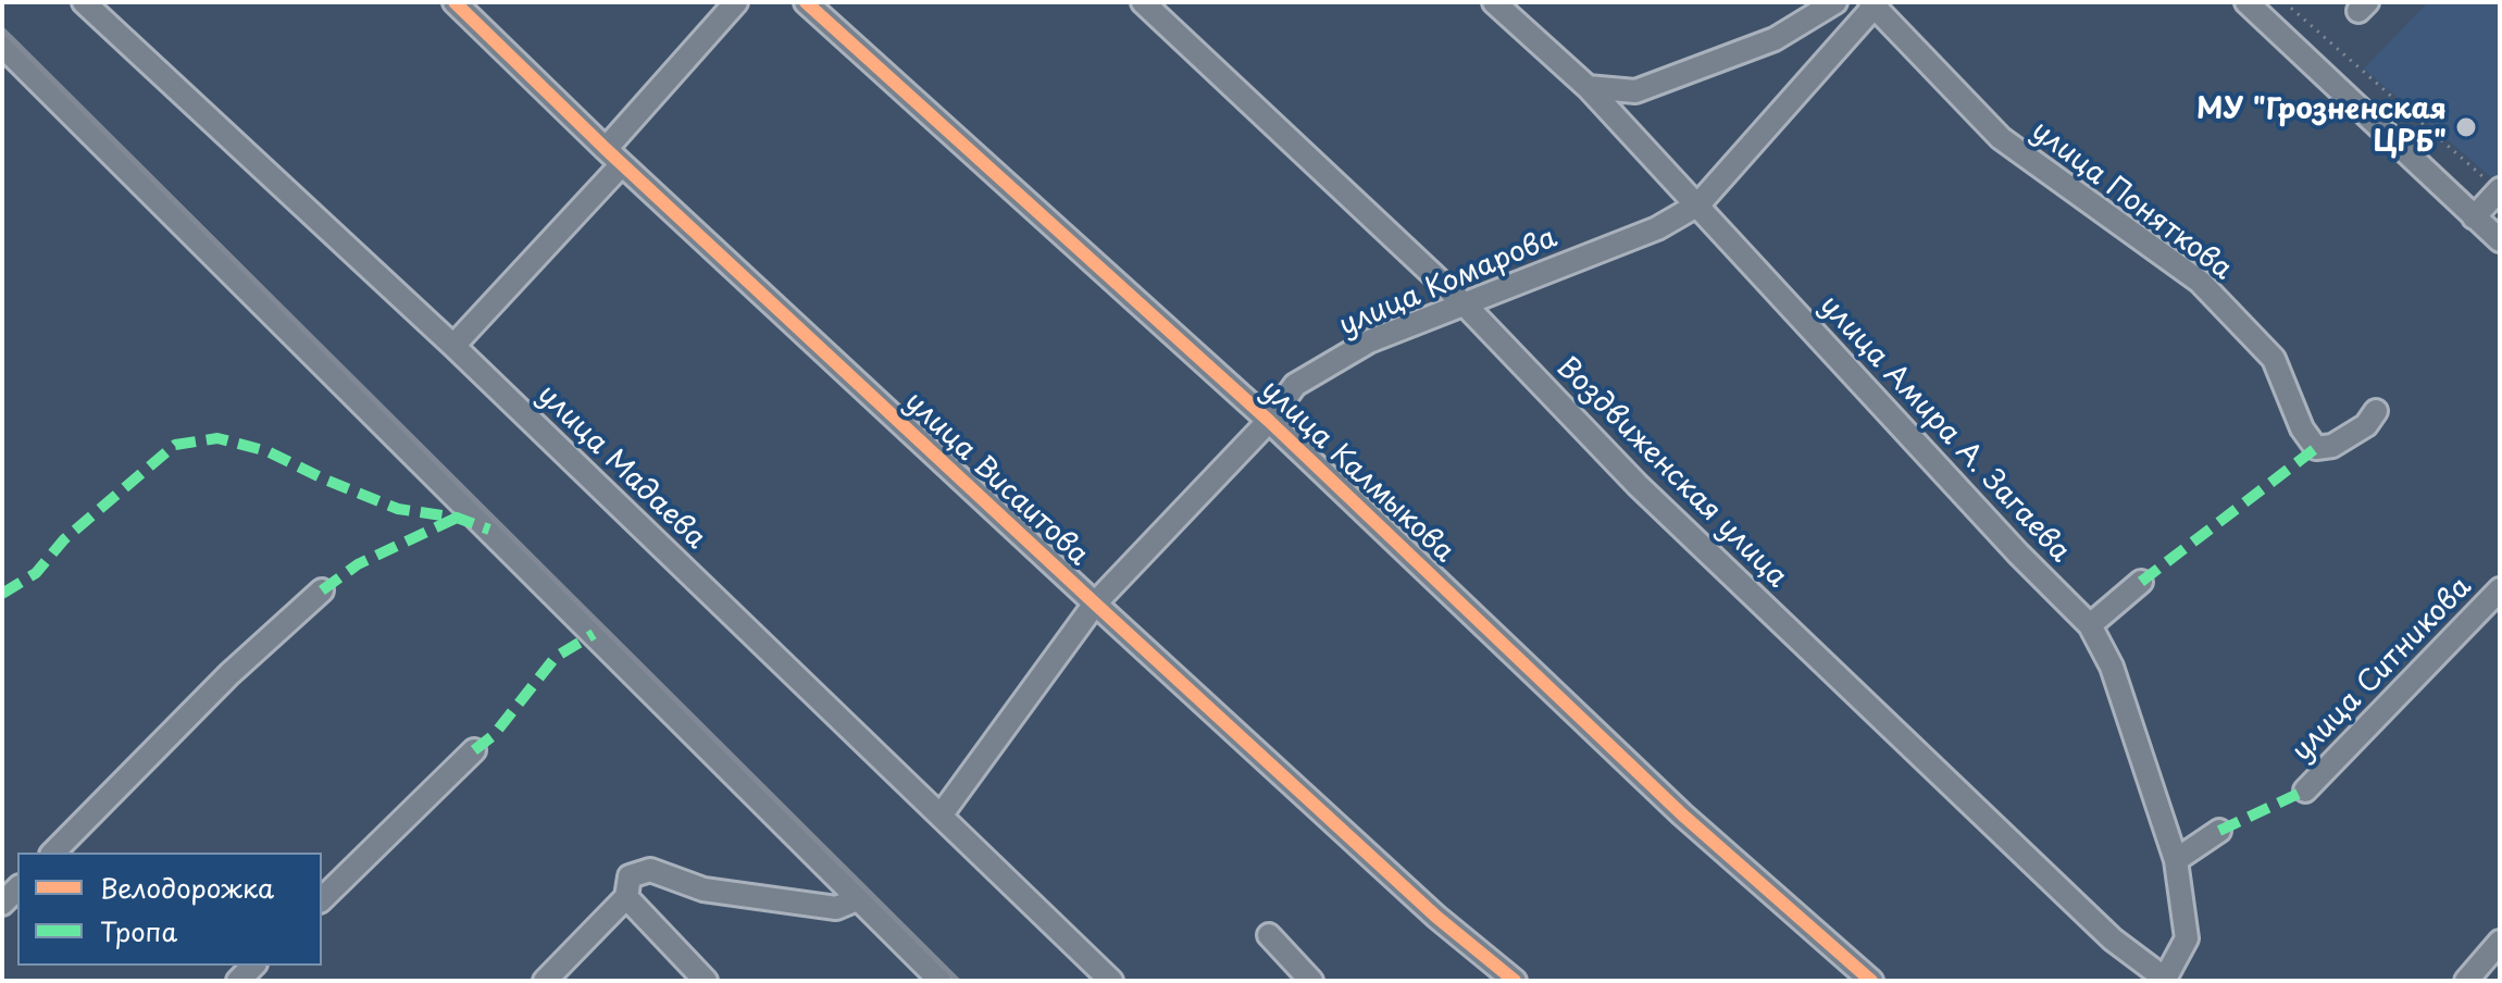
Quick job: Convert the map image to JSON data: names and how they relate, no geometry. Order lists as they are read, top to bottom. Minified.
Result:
{"streets":{"street":["улица Поняткова","улица Комарова","улица Амира А. Загаева","улица Мадаева","улица Калмыкова","Воздвиженская улица","улица Висаитова","улица Ситникова"]},"crossings":[["улица Поняткова","улица Комарова"],["улица Комарова","улица Амира А. Загаева"],["улица Комарова","улица Мадаева"],["улица Комарова","улица Калмыкова"],["улица Комарова","Воздвиженская улица"],["улица Комарова","улица Висаитова"],["улица Амира А. Загаева","Воздвиженская улица"]],"places":["МУ \"Грозненская ЦРБ\""],"legend":["Велодорожка","Тропа"]}
